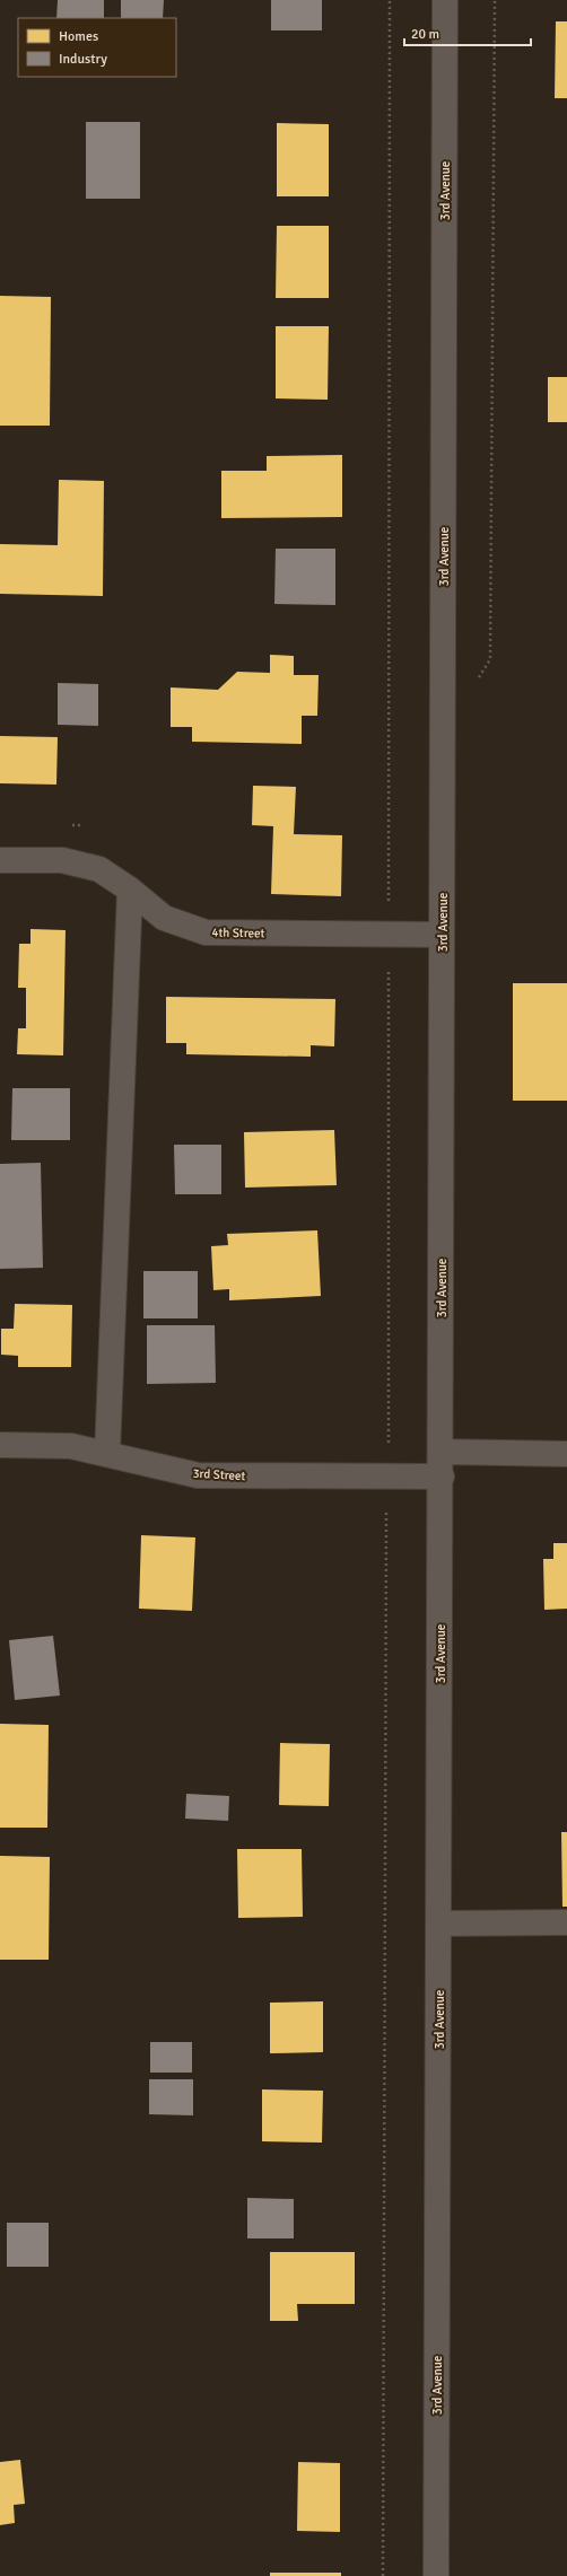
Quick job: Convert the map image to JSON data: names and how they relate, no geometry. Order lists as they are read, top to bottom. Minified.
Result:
{"streets":{"street":["3rd Avenue","4th Street","3rd Street"]},"crossings":[["3rd Avenue","4th Street"],["3rd Avenue","3rd Street"]],"legend":["Homes","Industry"],"scale_bar":"20 m"}
